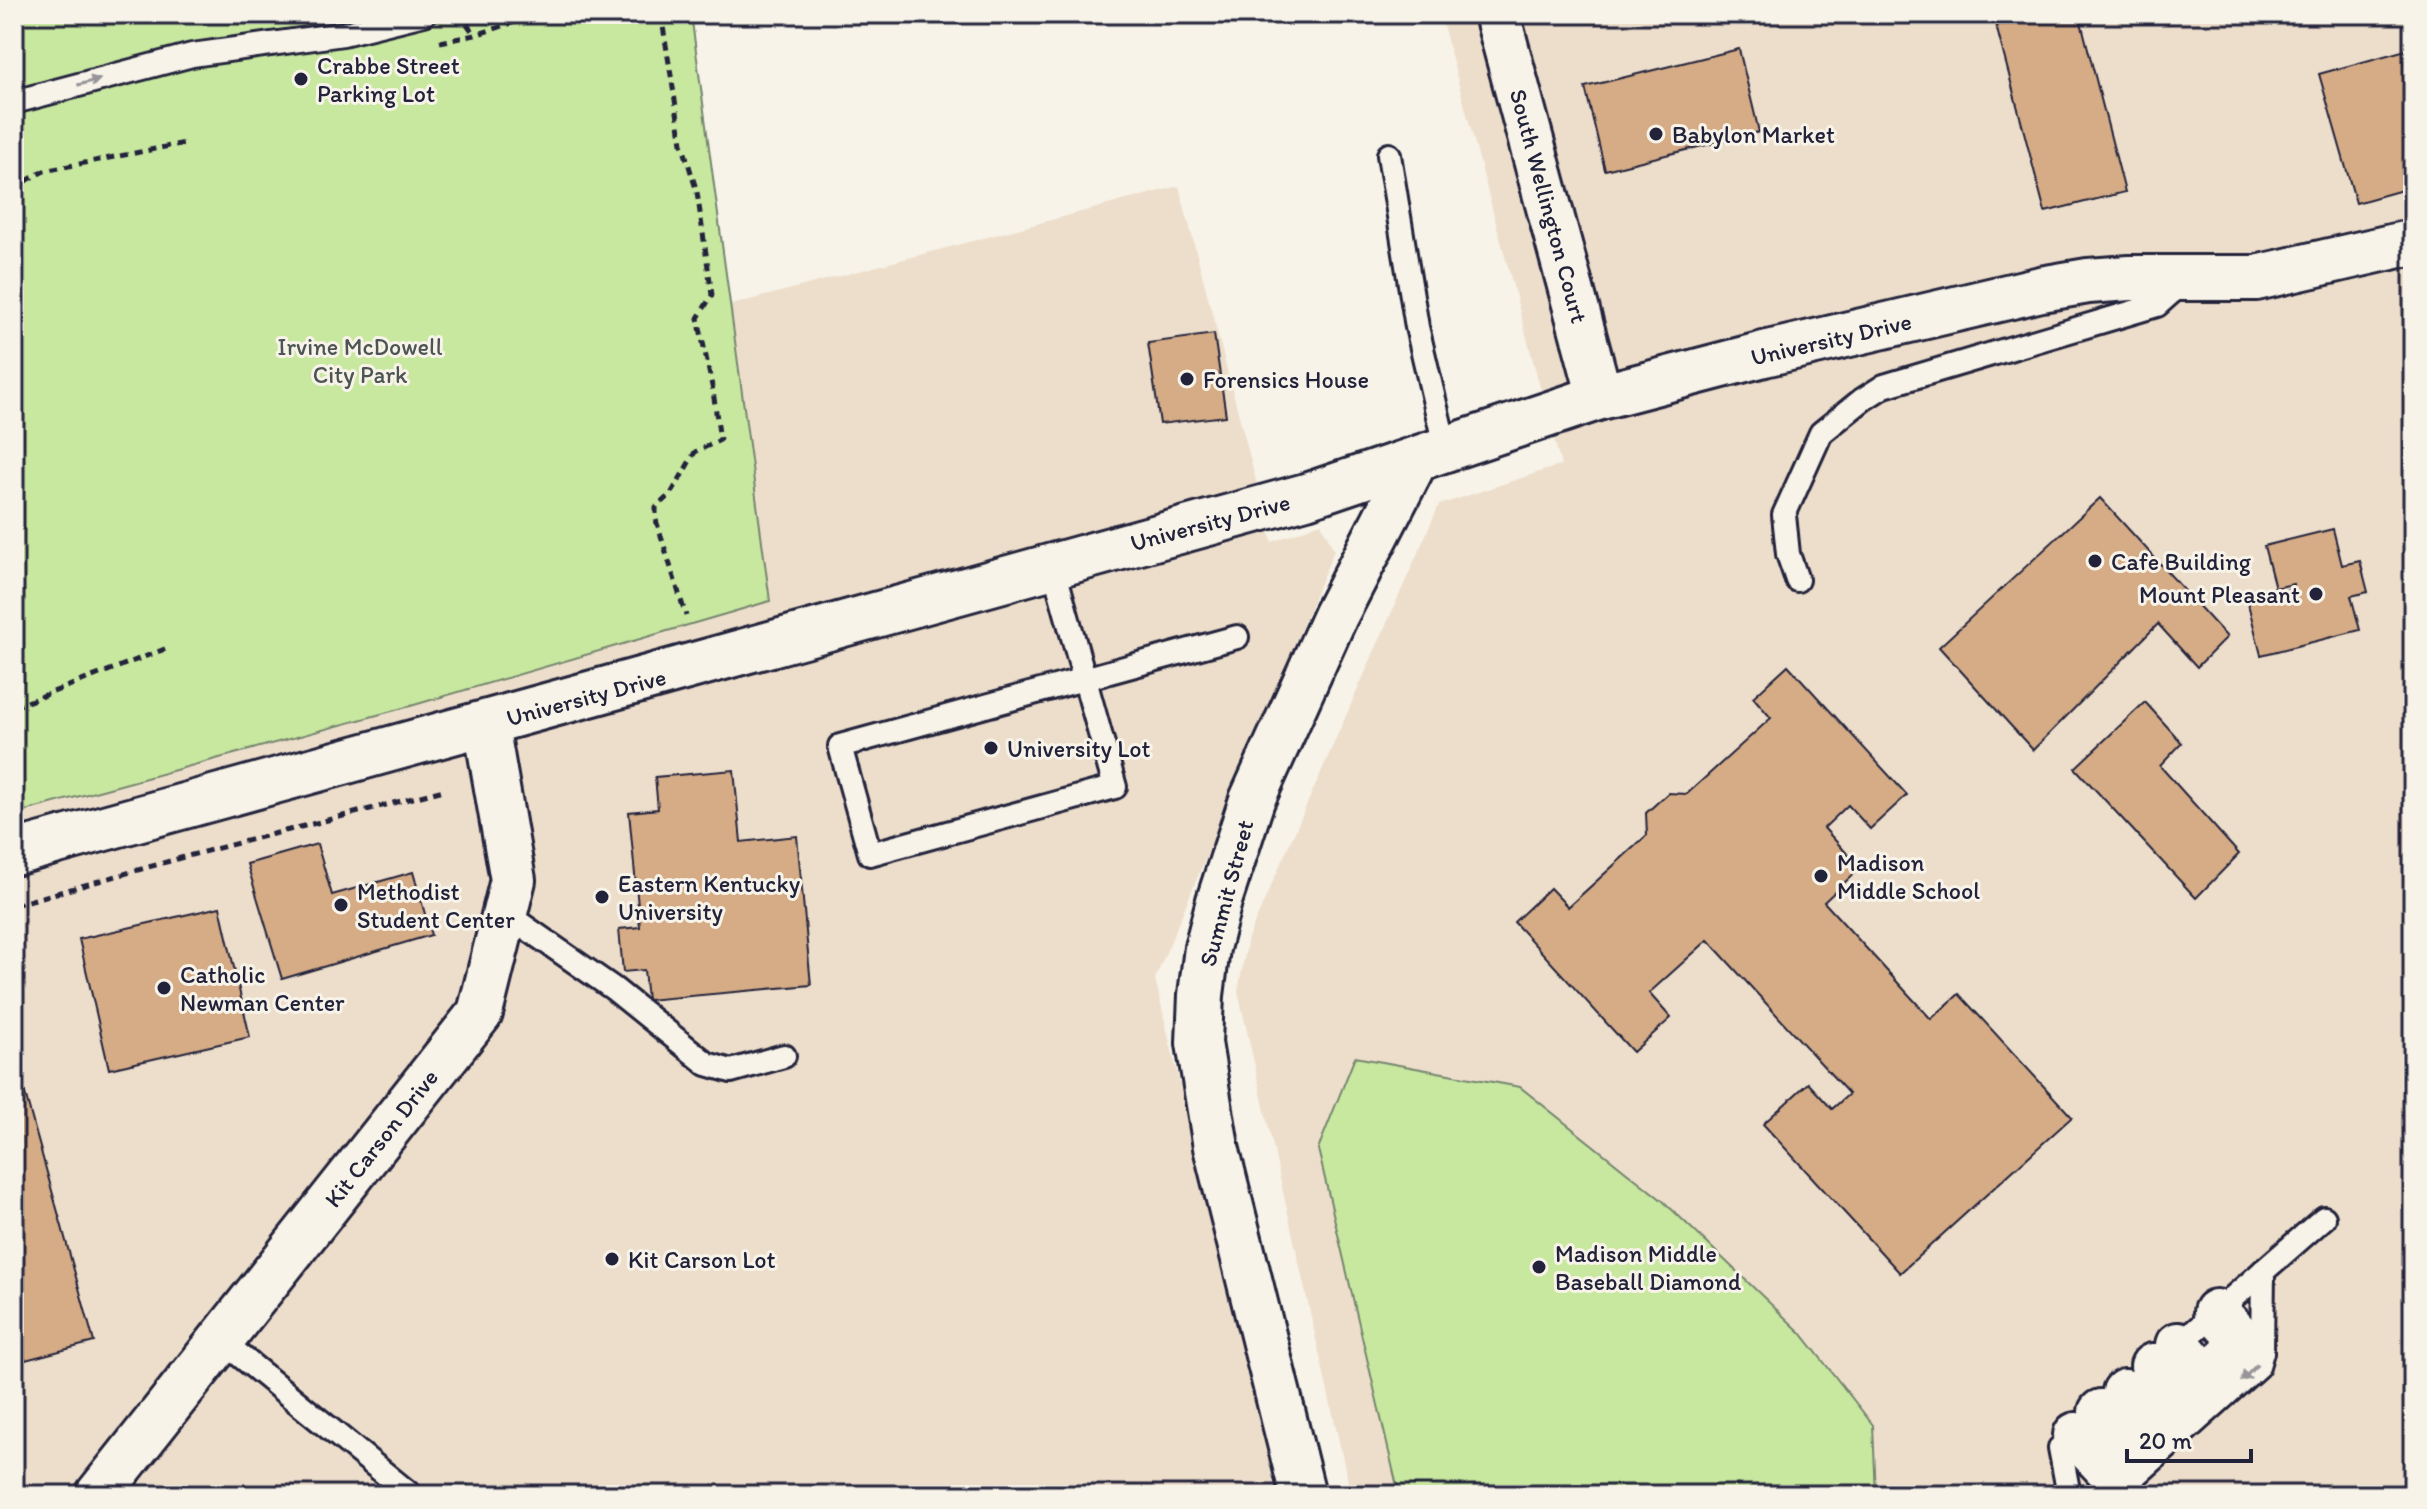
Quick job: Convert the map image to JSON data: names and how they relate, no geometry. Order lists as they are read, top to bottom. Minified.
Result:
{"streets":{"street":["South Wellington Court","University Drive","Summit Street","Kit Carson Drive"]},"crossings":[["South Wellington Court","University Drive"],["University Drive","Summit Street"],["University Drive","Kit Carson Drive"]],"parks":["Irvine McDowell City Park"],"places":["Crabbe Street Parking Lot","Babylon Market","Forensics House","Cafe Building","Mount Pleasant","University Lot","Madison Middle School","Eastern Kentucky University","Methodist Student Center","Catholic Newman Center","Kit Carson Lot","Madison Middle Baseball Diamond"],"scale_bar":"20 m"}
